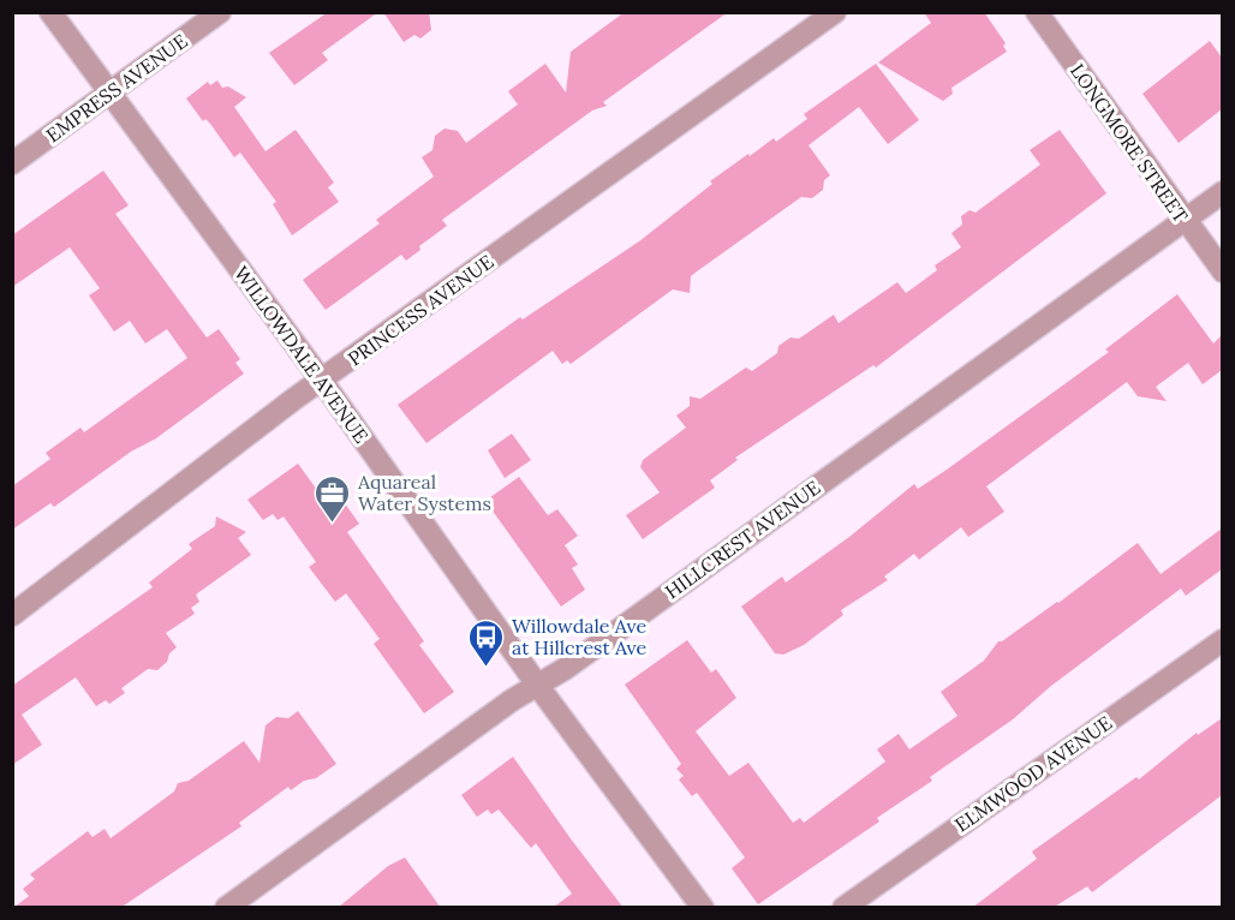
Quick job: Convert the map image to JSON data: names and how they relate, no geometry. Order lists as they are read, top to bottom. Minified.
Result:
{"streets":{"street":["EMPRESS AVENUE","LONGMORE STREET","PRINCESS AVENUE","WILLOWDALE AVENUE","HILLCREST AVENUE","ELMWOOD AVENUE"]},"crossings":[["EMPRESS AVENUE","WILLOWDALE AVENUE"],["LONGMORE STREET","HILLCREST AVENUE"],["PRINCESS AVENUE","WILLOWDALE AVENUE"],["WILLOWDALE AVENUE","HILLCREST AVENUE"]],"places":{"office":["Aquareal Water Systems"],"bus stop":["Willowdale Ave at Hillcrest Ave"]}}
